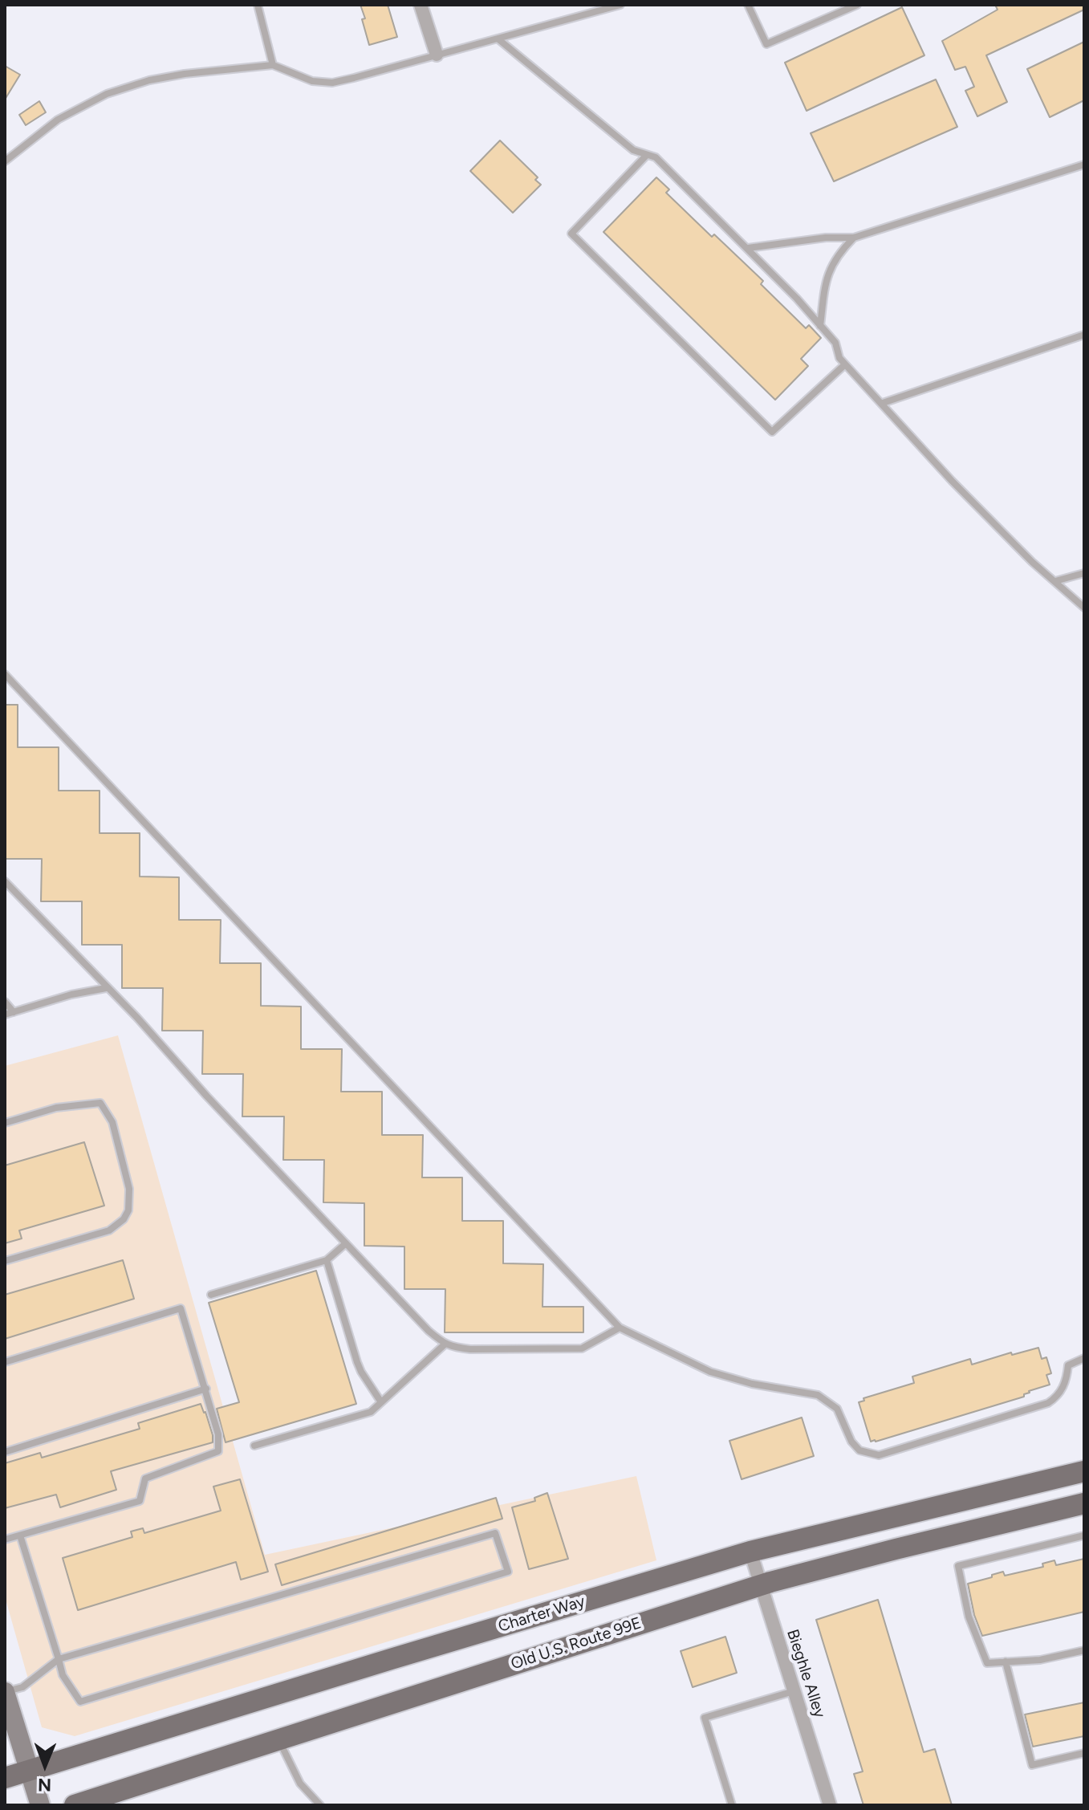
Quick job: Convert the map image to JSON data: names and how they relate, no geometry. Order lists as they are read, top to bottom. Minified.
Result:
{"streets":{"main road":["Charter Way","Old U.S. Route 99E"],"street":["Bieghle Alley"]},"crossings":[["Charter Way","Bieghle Alley"],["Old U.S. Route 99E","Bieghle Alley"]],"north":"bottom"}
